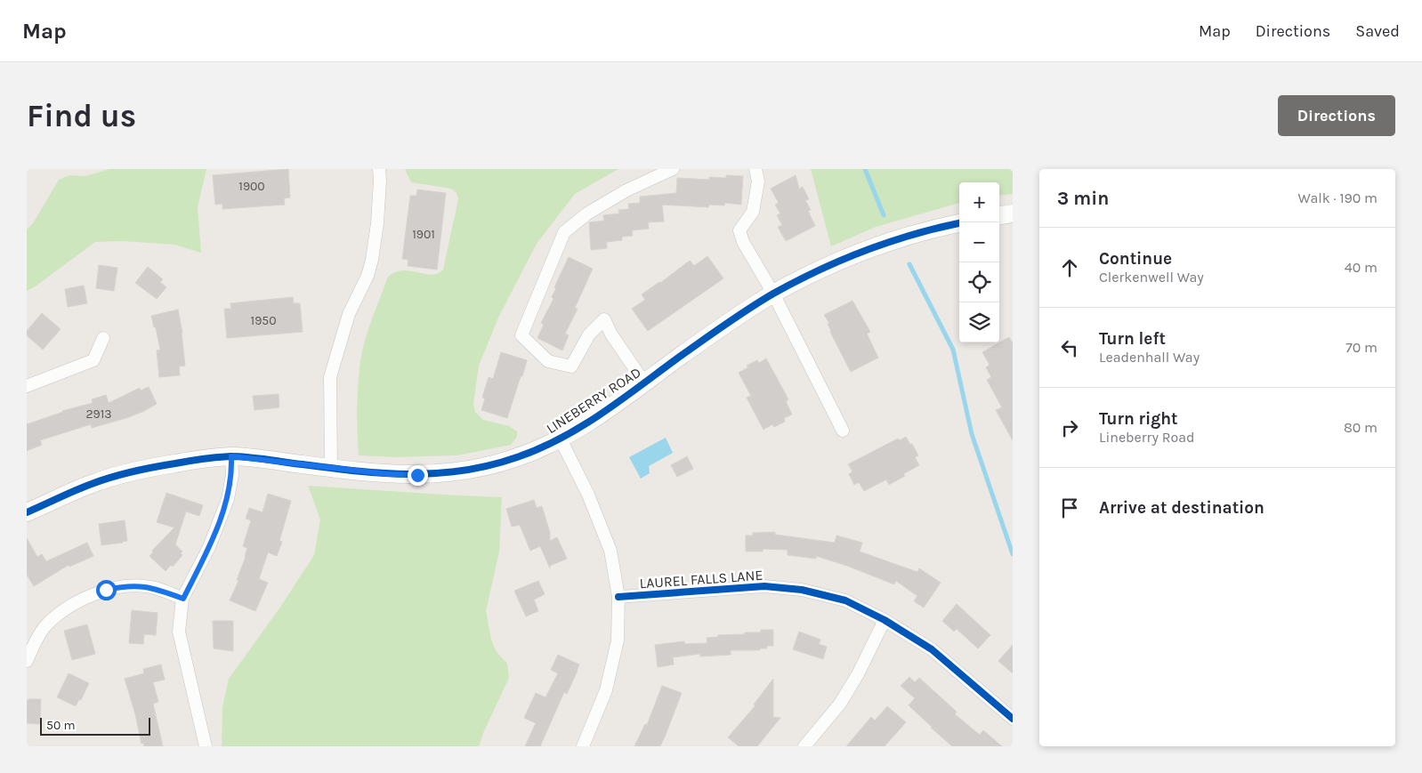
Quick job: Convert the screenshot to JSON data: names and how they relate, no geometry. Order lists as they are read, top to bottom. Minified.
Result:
{"streets":{"street":["LINEBERRY ROAD","LAUREL FALLS LANE"]},"house_numbers":["1900","1901","1950","2913"],"scale_bar":"50 m","page":{"header":"Map","nav":["Map","Directions","Saved"],"buttons":"Directions","title":"Find us","heading":["3 min","Walk · 190 m"],"map_buttons":["+","−"],"list":[["Continue","Clerkenwell Way","40 m"],["Turn left","Leadenhall Way","70 m"],["Turn right","Lineberry Road","80 m"],"Arrive at destination"],"scale":"50 m"}}
